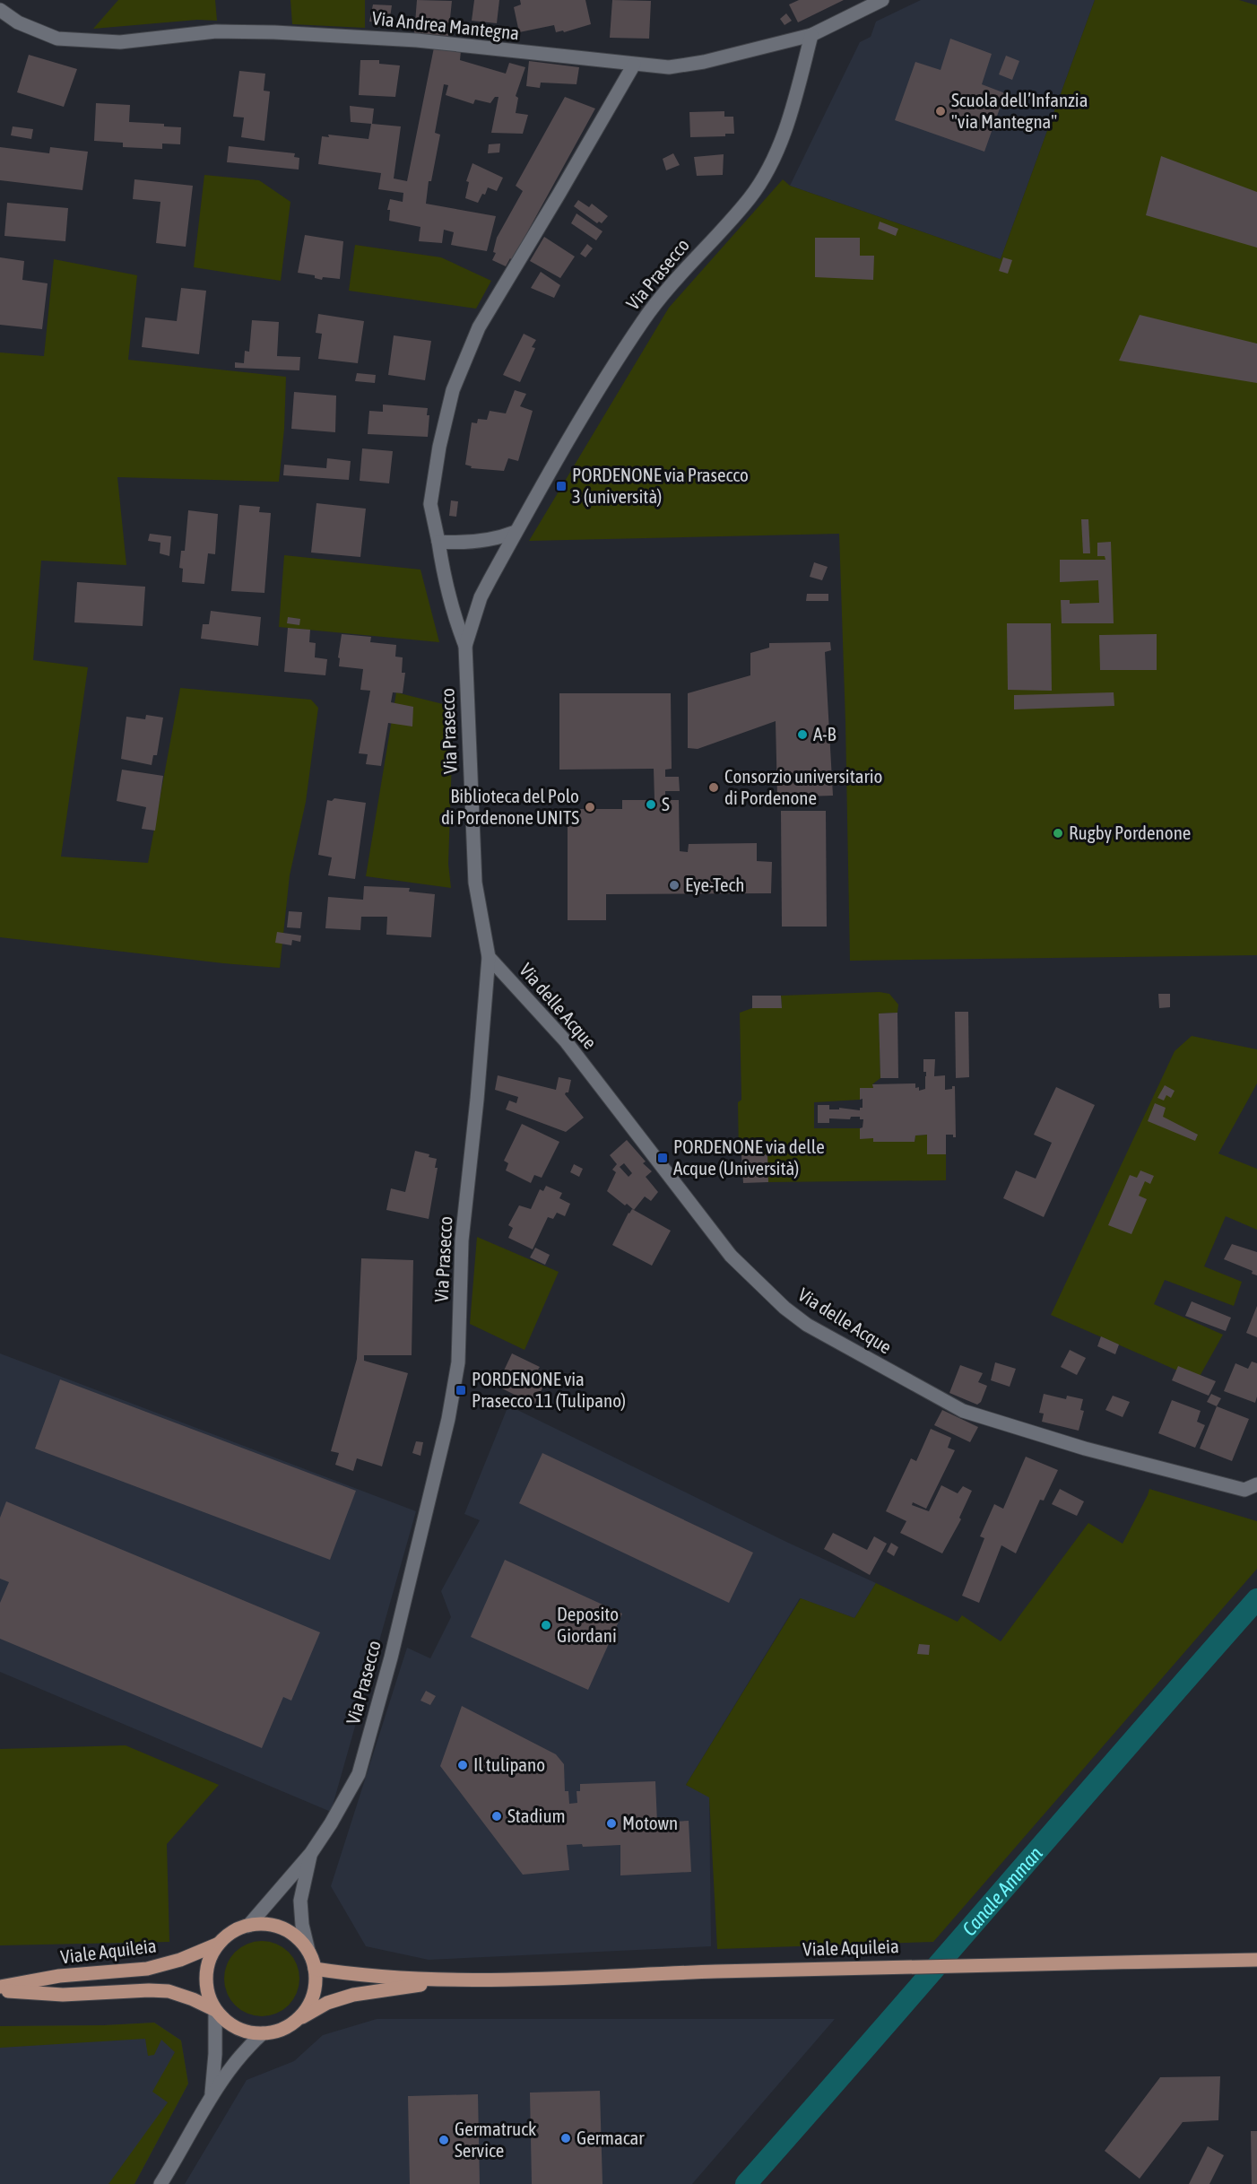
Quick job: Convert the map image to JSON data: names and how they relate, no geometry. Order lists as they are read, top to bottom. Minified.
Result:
{"streets":{"main road":["Viale Aquileia"],"street":["Via Andrea Mantegna","Via Prasecco","Via delle Acque"]},"crossings":[["Via Andrea Mantegna","Via Prasecco"],["Via Prasecco","Via delle Acque"],["Via Prasecco","Viale Aquileia"]],"water":["Canale Amman"],"places":{"other":["Scuola dell’Infanzia \"via Mantegna\"","A-B","Consorzio universitario di Pordenone","S","Biblioteca del Polo di Pordenone UNITS","Rugby Pordenone","Eye-Tech","Deposito Giordani","Il tulipano","Stadium","Motown","Germacar","Germatruck Service"],"transit":["PORDENONE via Prasecco 3 (università)","PORDENONE via delle Acque (Università)","PORDENONE via Prasecco 11 (Tulipano)"]}}
